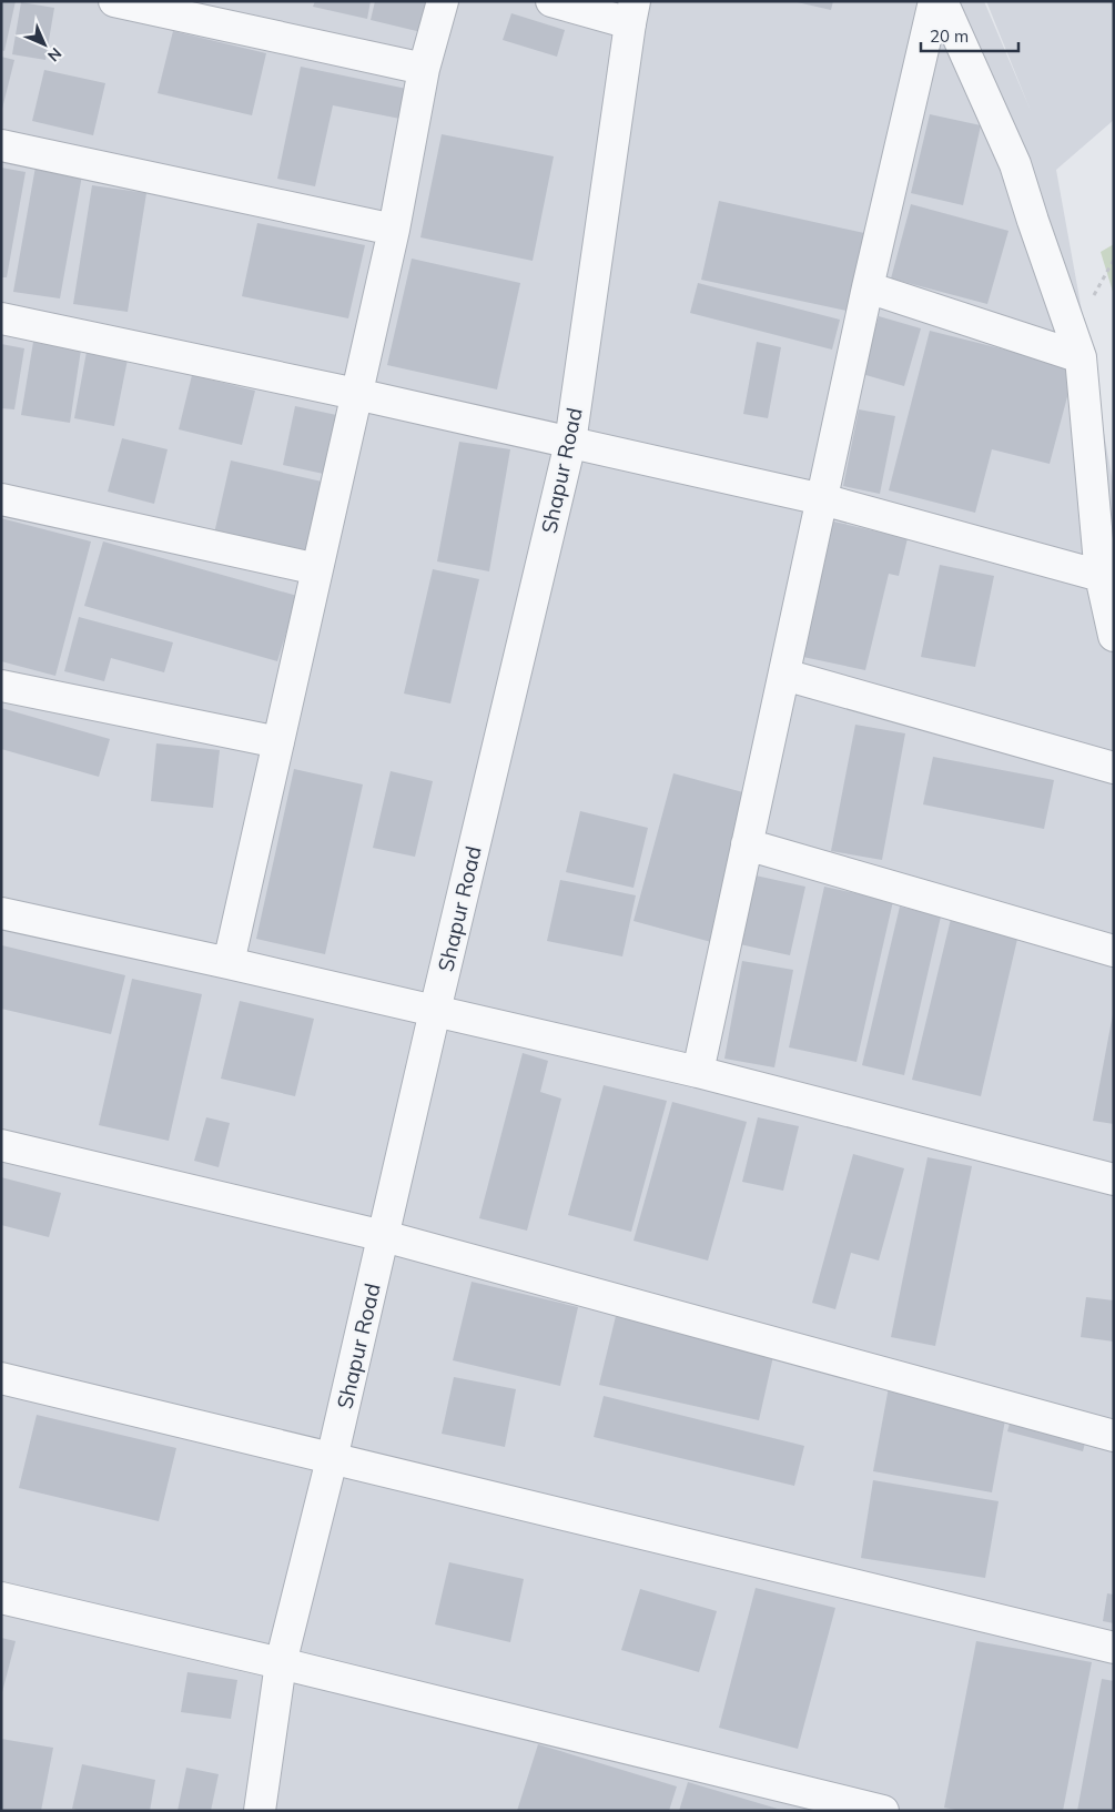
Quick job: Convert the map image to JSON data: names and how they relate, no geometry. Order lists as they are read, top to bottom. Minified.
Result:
{"streets":{"street":["Shapur Road"]},"scale_bar":"20 m","north":"bottom right"}
